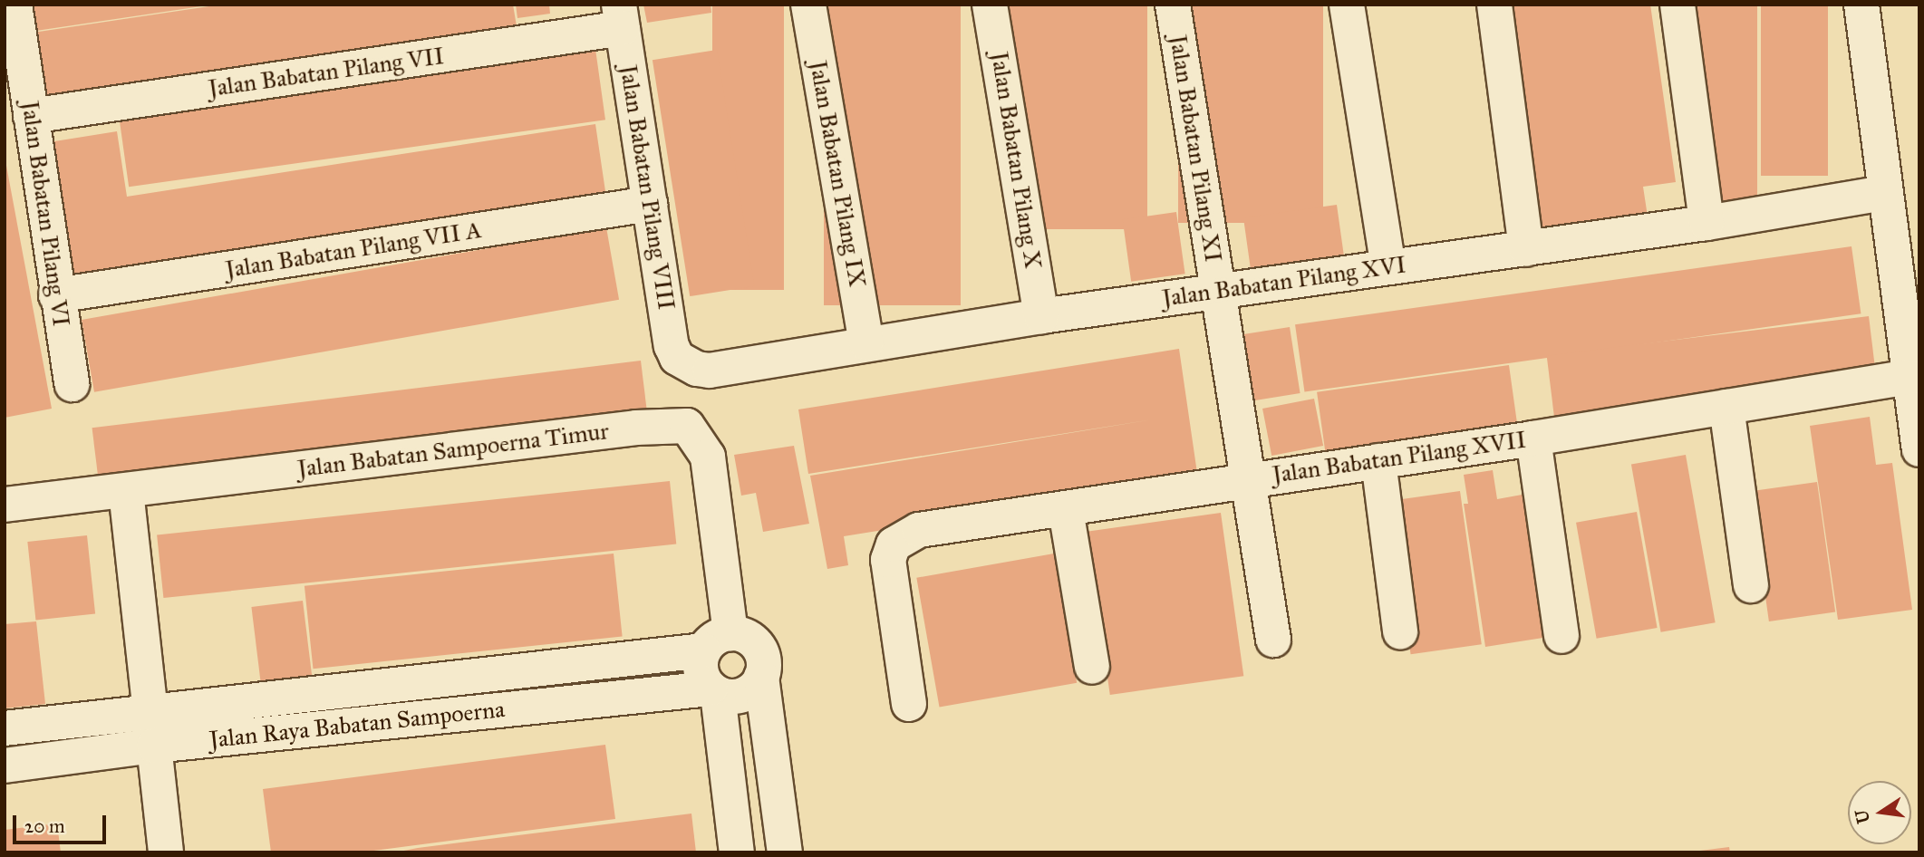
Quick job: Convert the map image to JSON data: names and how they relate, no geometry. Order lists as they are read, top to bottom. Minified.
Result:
{"streets":{"street":["Jalan Babatan Pilang VII","Jalan Babatan Pilang XI","Jalan Babatan Pilang X","Jalan Babatan Pilang IX","Jalan Babatan Pilang VIII","Jalan Babatan Pilang VI","Jalan Babatan Pilang VII A","Jalan Babatan Pilang XVI","Jalan Babatan Sampoerna Timur","Jalan Babatan Pilang XVII","Jalan Raya Babatan Sampoerna"]},"crossings":[["Jalan Babatan Pilang VII","Jalan Babatan Pilang VIII"],["Jalan Babatan Pilang VII","Jalan Babatan Pilang VI"],["Jalan Babatan Pilang XI","Jalan Babatan Pilang XVI"],["Jalan Babatan Pilang XI","Jalan Babatan Pilang XVII"],["Jalan Babatan Pilang X","Jalan Babatan Pilang XVI"],["Jalan Babatan Pilang IX","Jalan Babatan Pilang XVI"],["Jalan Babatan Pilang VIII","Jalan Babatan Pilang VII A"],["Jalan Babatan Pilang VIII","Jalan Babatan Pilang XVI"],["Jalan Babatan Pilang VI","Jalan Babatan Pilang VII A"],["Jalan Babatan Sampoerna Timur","Jalan Raya Babatan Sampoerna"]],"scale_bar":"20 m","north":"left"}
